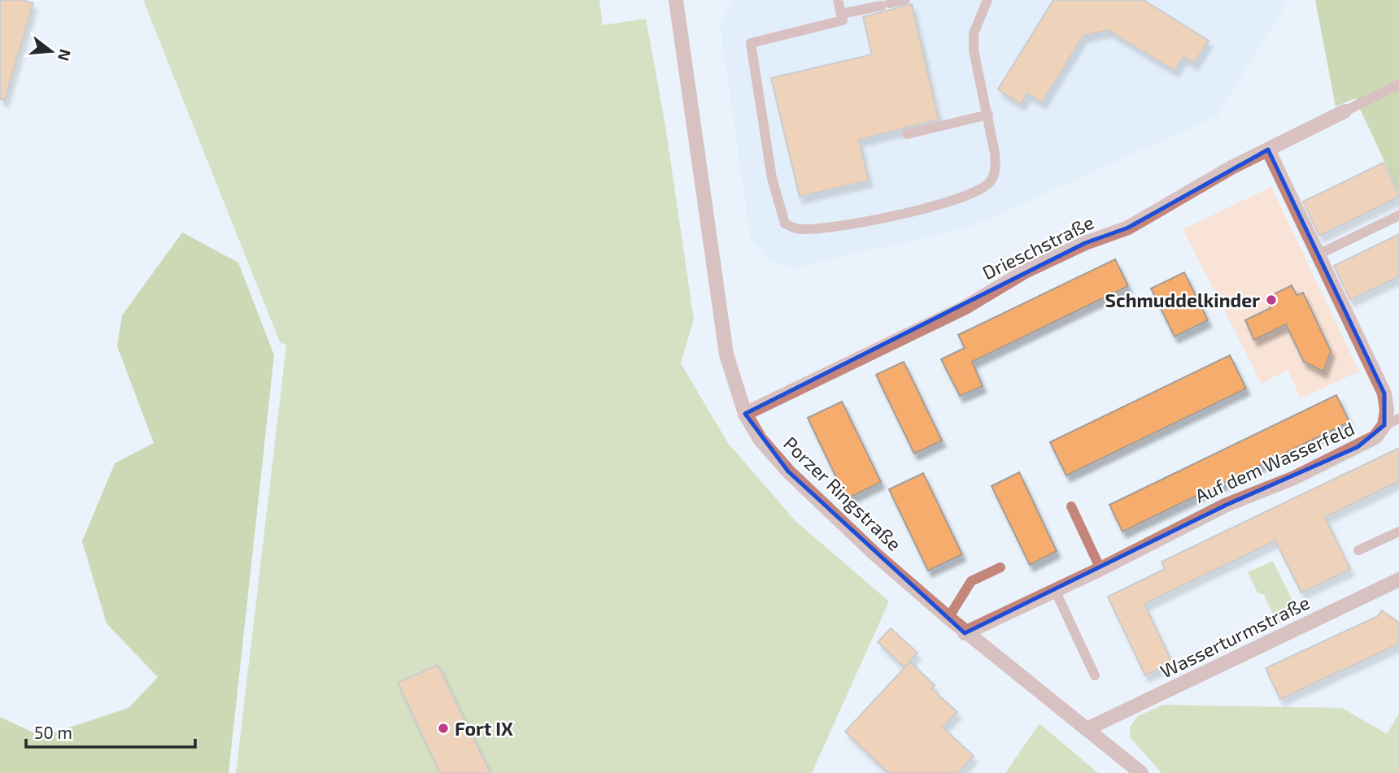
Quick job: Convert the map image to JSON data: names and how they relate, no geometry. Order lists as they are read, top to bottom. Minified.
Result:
{"streets":{"street":["Drieschstraße","Auf dem Wasserfeld","Porzer Ringstraße","Wasserturmstraße"]},"crossings":[["Drieschstraße","Porzer Ringstraße"],["Auf dem Wasserfeld","Porzer Ringstraße"],["Porzer Ringstraße","Wasserturmstraße"]],"places":["Schmuddelkinder","Fort IX"],"scale_bar":"50 m","north":"right"}
